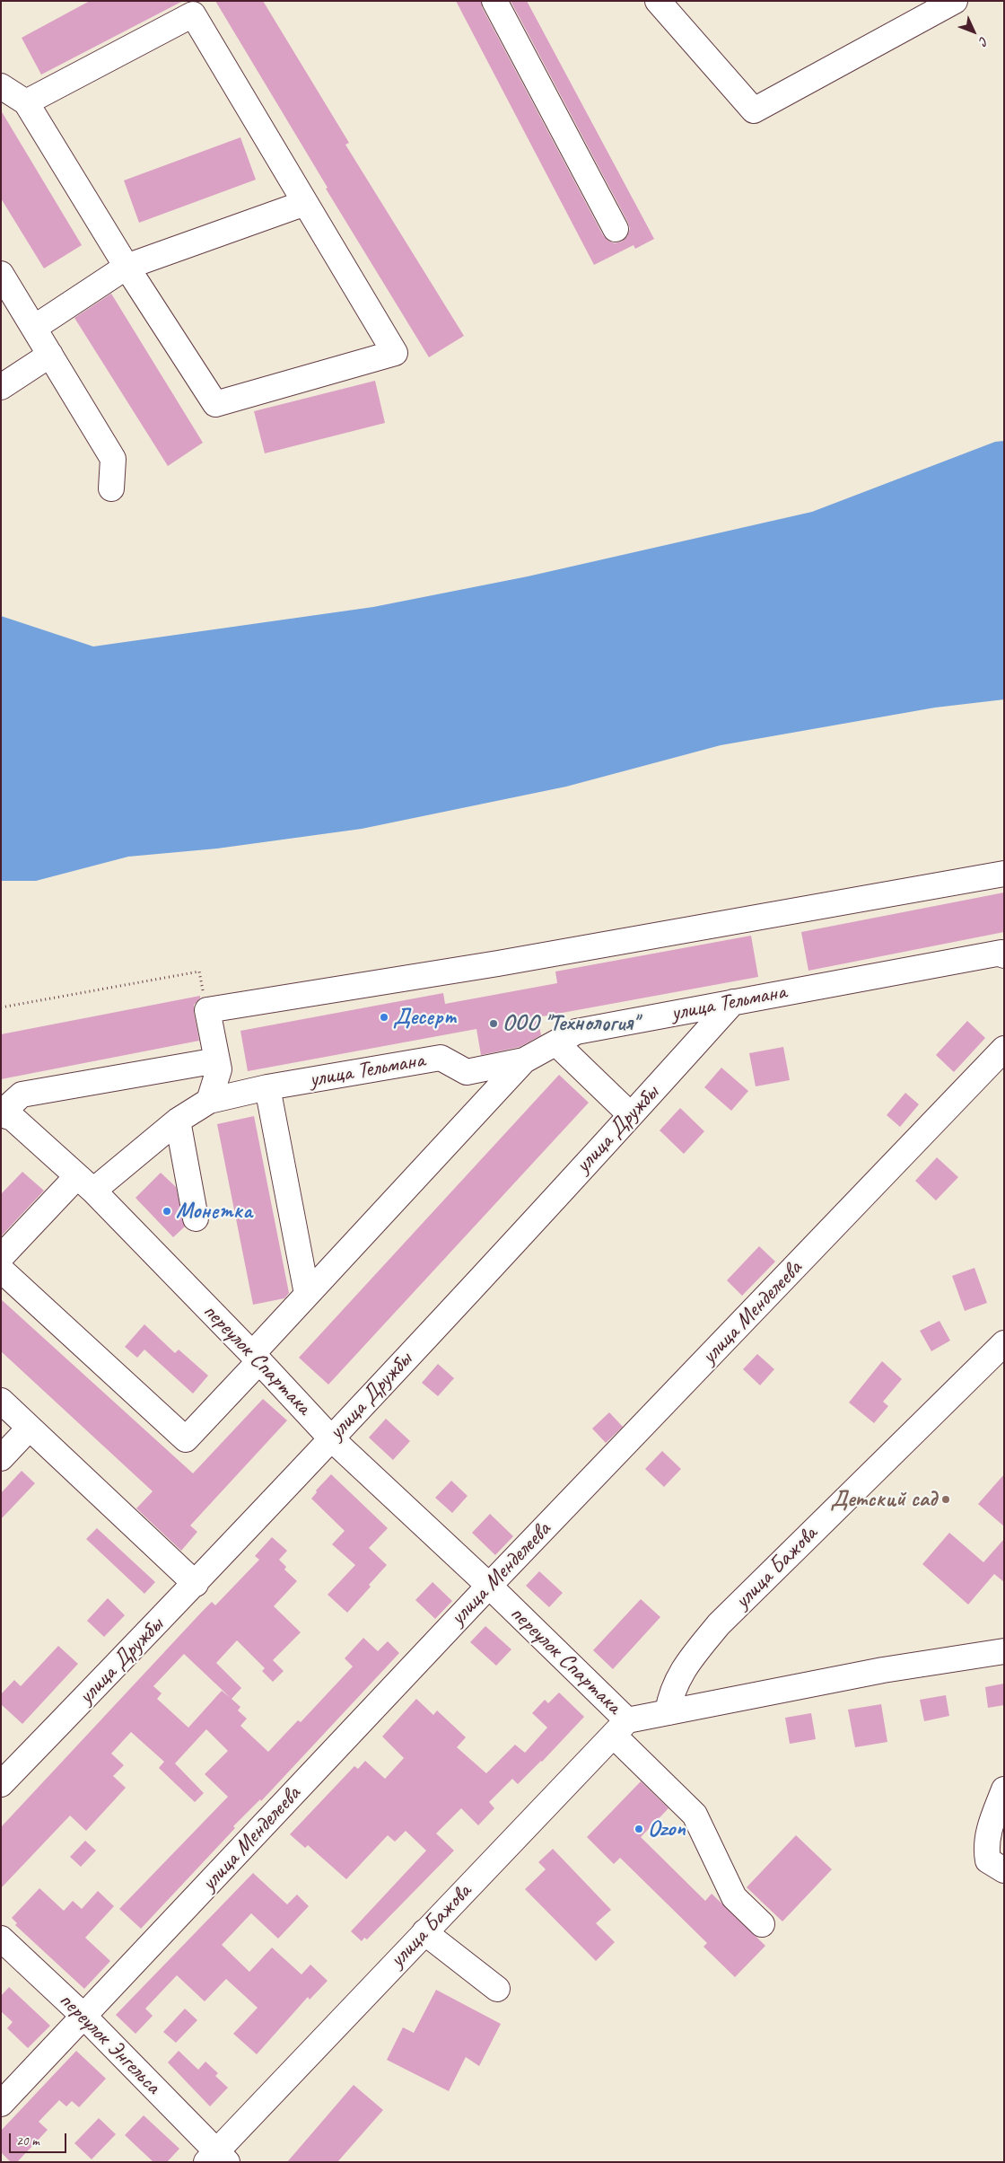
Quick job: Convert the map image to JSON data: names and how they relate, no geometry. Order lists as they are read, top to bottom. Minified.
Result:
{"streets":{"street":["улица Тельмана","улица Дружбы","улица Менделеева","переулок Спартака","улица Бажова","переулок Энгельса"]},"crossings":[["улица Тельмана","улица Дружбы"],["улица Тельмана","переулок Спартака"],["улица Дружбы","переулок Спартака"],["улица Менделеева","переулок Спартака"],["улица Менделеева","переулок Энгельса"],["переулок Спартака","улица Бажова"],["улица Бажова","переулок Энгельса"]],"places":["Десерт","ООО \"Технология\"","Монетка","Детский сад","Ozon"],"scale_bar":"20 m","north":"bottom right"}
